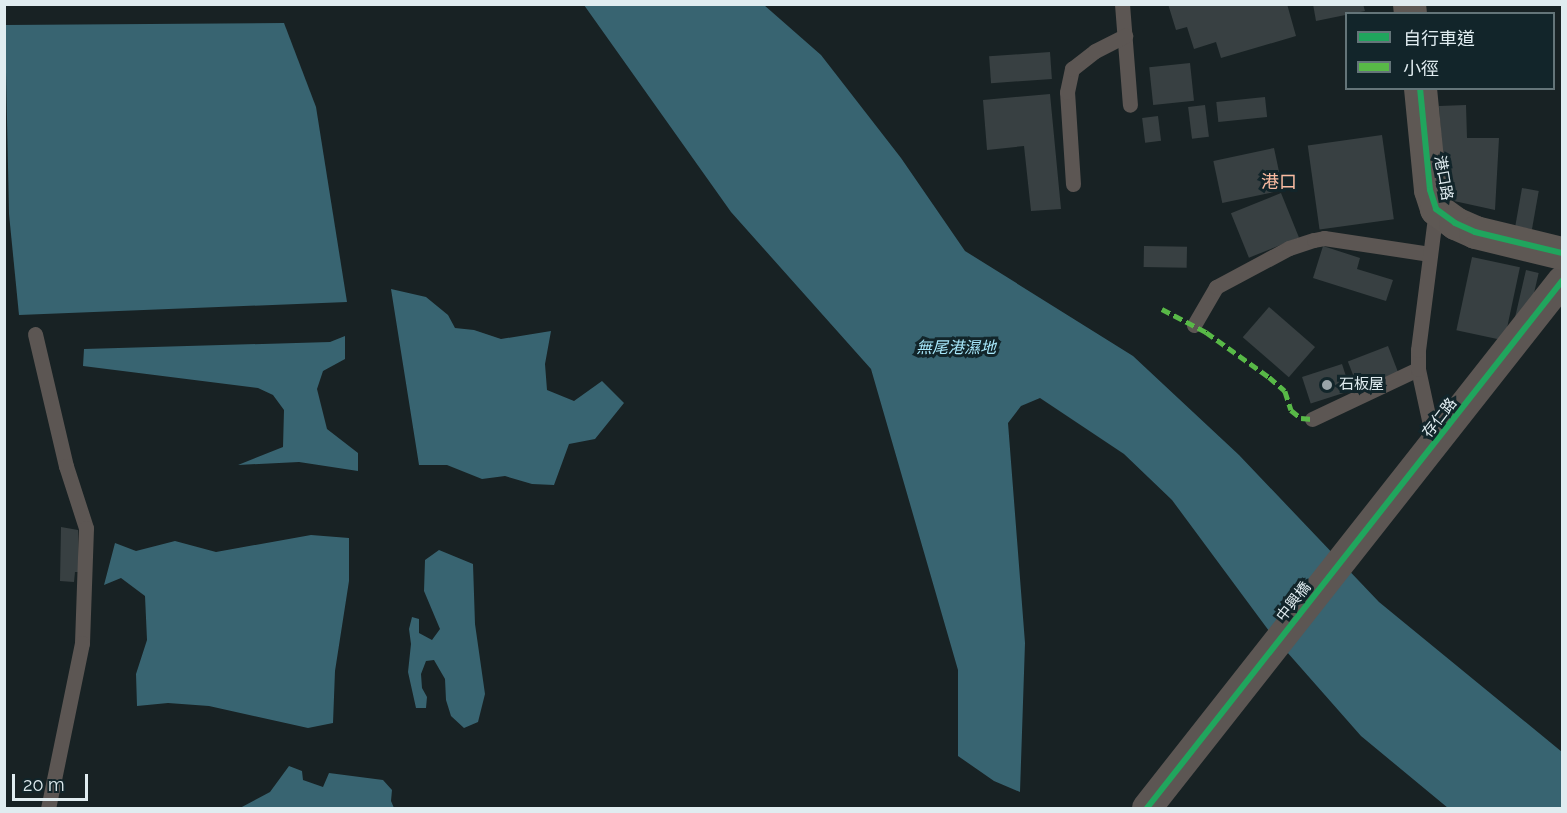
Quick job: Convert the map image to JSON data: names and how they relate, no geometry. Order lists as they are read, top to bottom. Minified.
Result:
{"streets":{"street":["港口路","存仁路","中興橋"]},"crossings":[["存仁路","中興橋"]],"districts":["港口"],"water":["無尾港濕地"],"places":["石板屋"],"legend":["自行車道","小徑"],"scale_bar":"20 m"}
